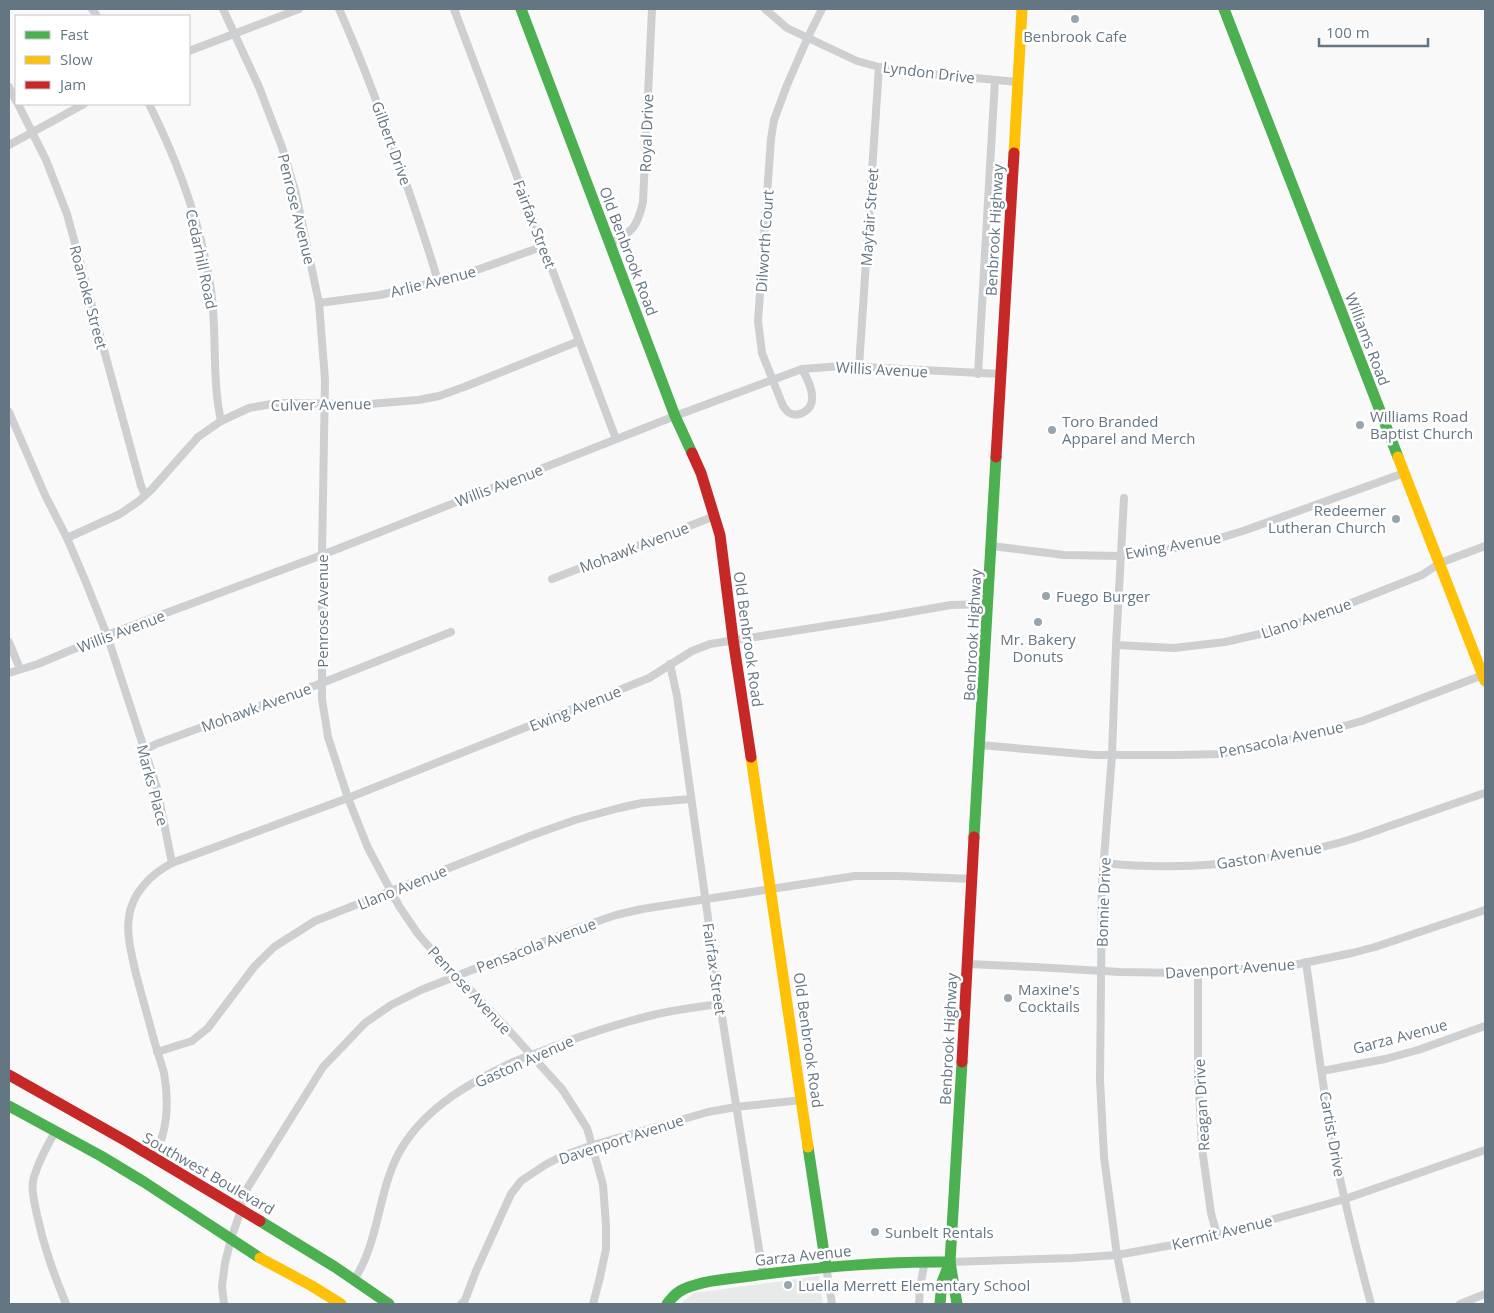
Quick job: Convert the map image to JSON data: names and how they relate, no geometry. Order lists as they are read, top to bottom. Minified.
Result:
{"streets":{"street":["Lyndon Drive","Royal Drive","Gilbert Drive","Penrose Avenue","Mayfair Street","Fairfax Street","Benbrook Highway","Dilworth Court","Old Benbrook Road","Cedarhill Road","Arlie Avenue","Roanoke Street","Williams Road","Willis Avenue","Culver Avenue","Ewing Avenue","Mohawk Avenue","Llano Avenue","Pensacola Avenue","Marks Place","Gaston Avenue","Bonnie Drive","Davenport Avenue","Garza Avenue","Reagan Drive","Cartist Drive","Southwest Boulevard","Kermit Avenue"]},"crossings":[["Lyndon Drive","Mayfair Street"],["Lyndon Drive","Benbrook Highway"],["Lyndon Drive","Dilworth Court"],["Royal Drive","Old Benbrook Road"],["Gilbert Drive","Arlie Avenue"],["Penrose Avenue","Arlie Avenue"],["Penrose Avenue","Willis Avenue"],["Penrose Avenue","Culver Avenue"],["Penrose Avenue","Ewing Avenue"],["Penrose Avenue","Mohawk Avenue"],["Penrose Avenue","Llano Avenue"],["Penrose Avenue","Pensacola Avenue"],["Penrose Avenue","Gaston Avenue"],["Penrose Avenue","Davenport Avenue"],["Mayfair Street","Willis Avenue"],["Fairfax Street","Arlie Avenue"],["Fairfax Street","Willis Avenue"],["Fairfax Street","Culver Avenue"],["Fairfax Street","Ewing Avenue"],["Fairfax Street","Llano Avenue"],["Fairfax Street","Pensacola Avenue"],["Fairfax Street","Gaston Avenue"],["Fairfax Street","Davenport Avenue"],["Fairfax Street","Garza Avenue"],["Benbrook Highway","Willis Avenue"],["Benbrook Highway","Ewing Avenue"],["Benbrook Highway","Pensacola Avenue"],["Benbrook Highway","Davenport Avenue"],["Benbrook Highway","Garza Avenue"],["Benbrook Highway","Kermit Avenue"],["Dilworth Court","Willis Avenue"],["Old Benbrook Road","Willis Avenue"],["Old Benbrook Road","Ewing Avenue"],["Old Benbrook Road","Mohawk Avenue"],["Old Benbrook Road","Pensacola Avenue"],["Old Benbrook Road","Davenport Avenue"],["Old Benbrook Road","Garza Avenue"],["Cedarhill Road","Culver Avenue"],["Roanoke Street","Culver Avenue"],["Williams Road","Ewing Avenue"],["Williams Road","Llano Avenue"],["Williams Road","Pensacola Avenue"],["Willis Avenue","Marks Place"],["Culver Avenue","Marks Place"],["Ewing Avenue","Marks Place"],["Ewing Avenue","Bonnie Drive"],["Mohawk Avenue","Marks Place"],["Llano Avenue","Bonnie Drive"],["Pensacola Avenue","Bonnie Drive"],["Pensacola Avenue","Southwest Boulevard"],["Gaston Avenue","Bonnie Drive"],["Gaston Avenue","Southwest Boulevard"],["Bonnie Drive","Davenport Avenue"],["Bonnie Drive","Kermit Avenue"],["Davenport Avenue","Reagan Drive"],["Davenport Avenue","Cartist Drive"],["Garza Avenue","Cartist Drive"],["Garza Avenue","Kermit Avenue"],["Reagan Drive","Kermit Avenue"],["Cartist Drive","Kermit Avenue"]],"places":["Benbrook Cafe","Williams Road Baptist Church","Toro Branded Apparel and Merch","Redeemer Lutheran Church","Fuego Burger","Mr. Bakery Donuts","Maxine's Cocktails","Sunbelt Rentals","Luella Merrett Elementary School"],"legend":["Fast","Slow","Jam"],"scale_bar":"100 m"}
